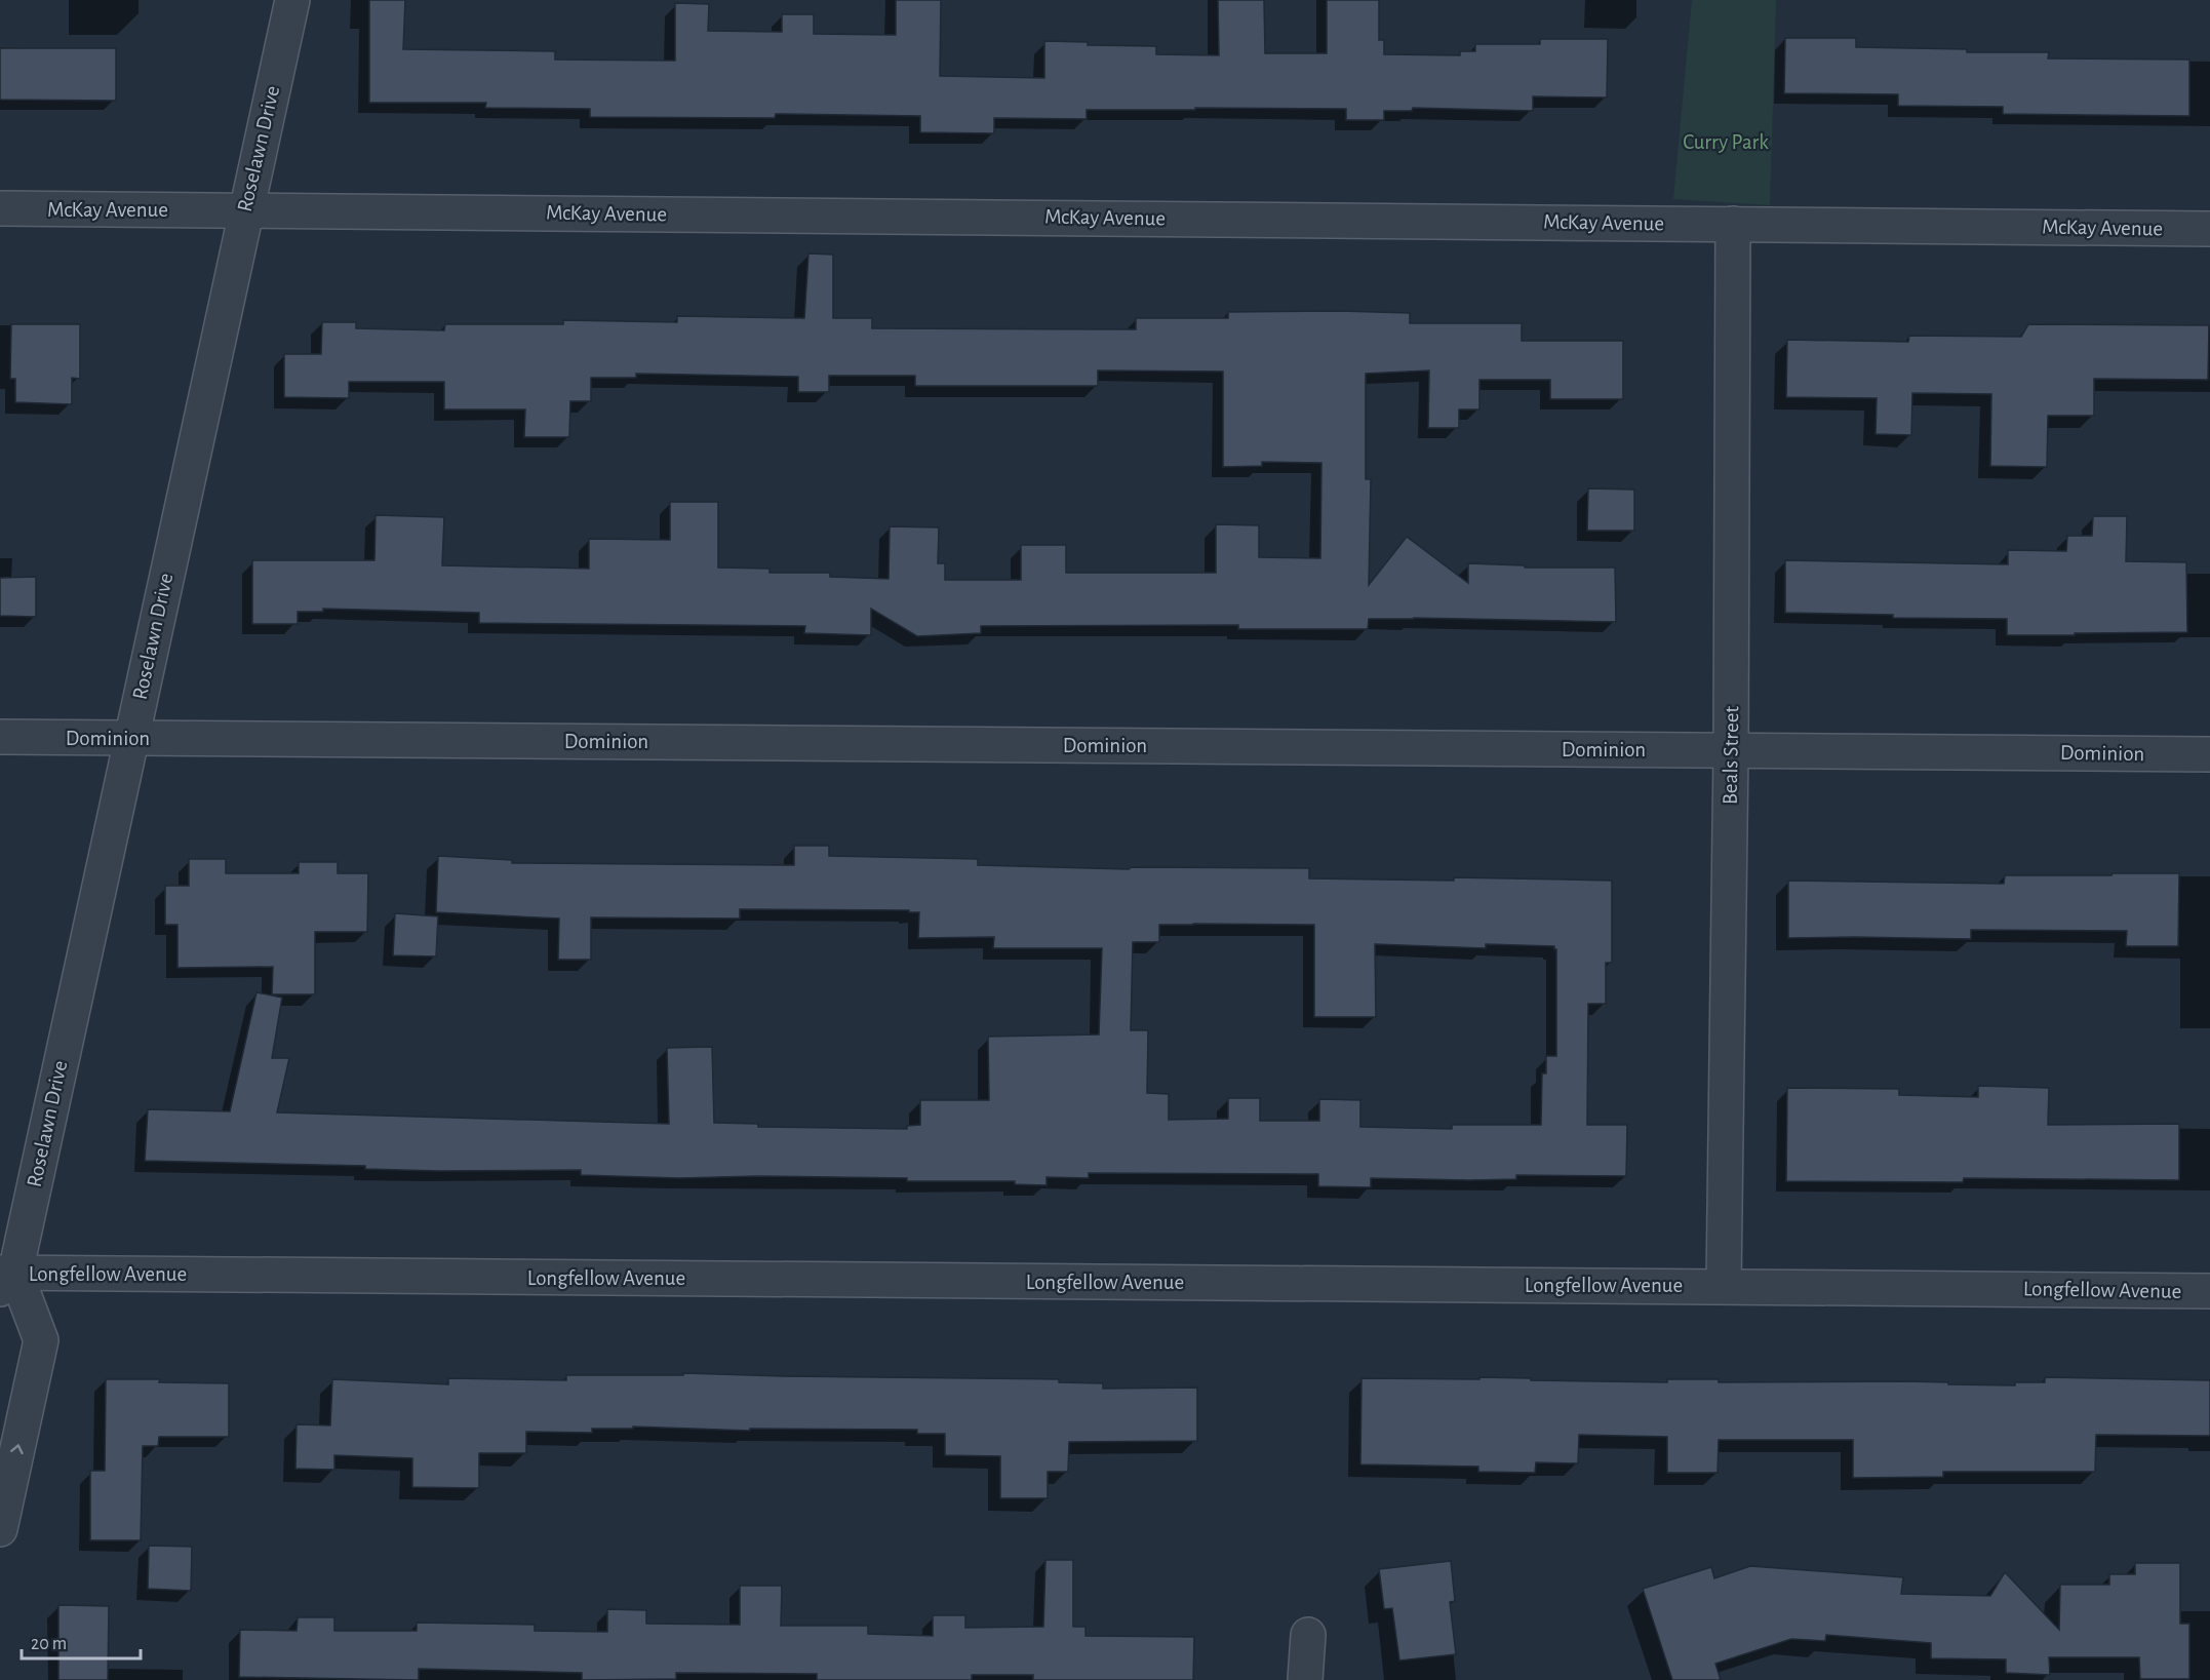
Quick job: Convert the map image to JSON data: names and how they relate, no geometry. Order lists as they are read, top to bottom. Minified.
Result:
{"streets":{"street":["Roselawn Drive","McKay Avenue","Dominion","Beals Street","Longfellow Avenue"]},"crossings":[["Roselawn Drive","McKay Avenue"],["Roselawn Drive","Dominion"],["Roselawn Drive","Longfellow Avenue"],["McKay Avenue","Beals Street"],["Dominion","Beals Street"],["Beals Street","Longfellow Avenue"]],"parks":["Curry Park"],"scale_bar":"20 m"}
